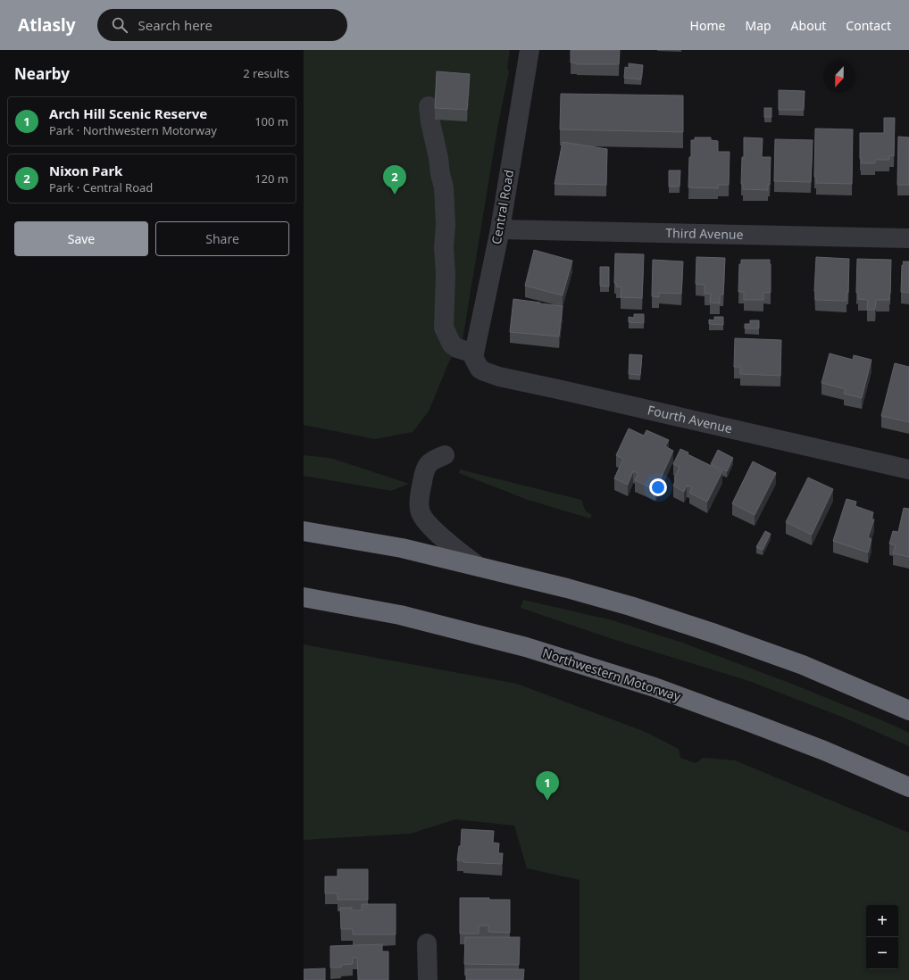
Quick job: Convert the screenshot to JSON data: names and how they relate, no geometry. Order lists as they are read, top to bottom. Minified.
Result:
{"streets":{"highway":["Northwestern Motorway"],"street":["Central Road","Third Avenue","Fourth Avenue"]},"crossings":[["Central Road","Third Avenue"],["Central Road","Fourth Avenue"]],"north":"bottom","page":{"header":"Atlasly","search":"Search here","nav":["Home","Map","About","Contact"],"heading":["Nearby","2 results"],"list":[{"mark":"1","name":"Arch Hill Scenic Reserve","note":"Park · Northwestern Motorway","value":"100 m"},{"mark":"2","name":"Nixon Park","note":"Park · Central Road","value":"120 m"}],"pins":["2","1"],"buttons":["Save","Share"],"map_buttons":["+","−"]}}
